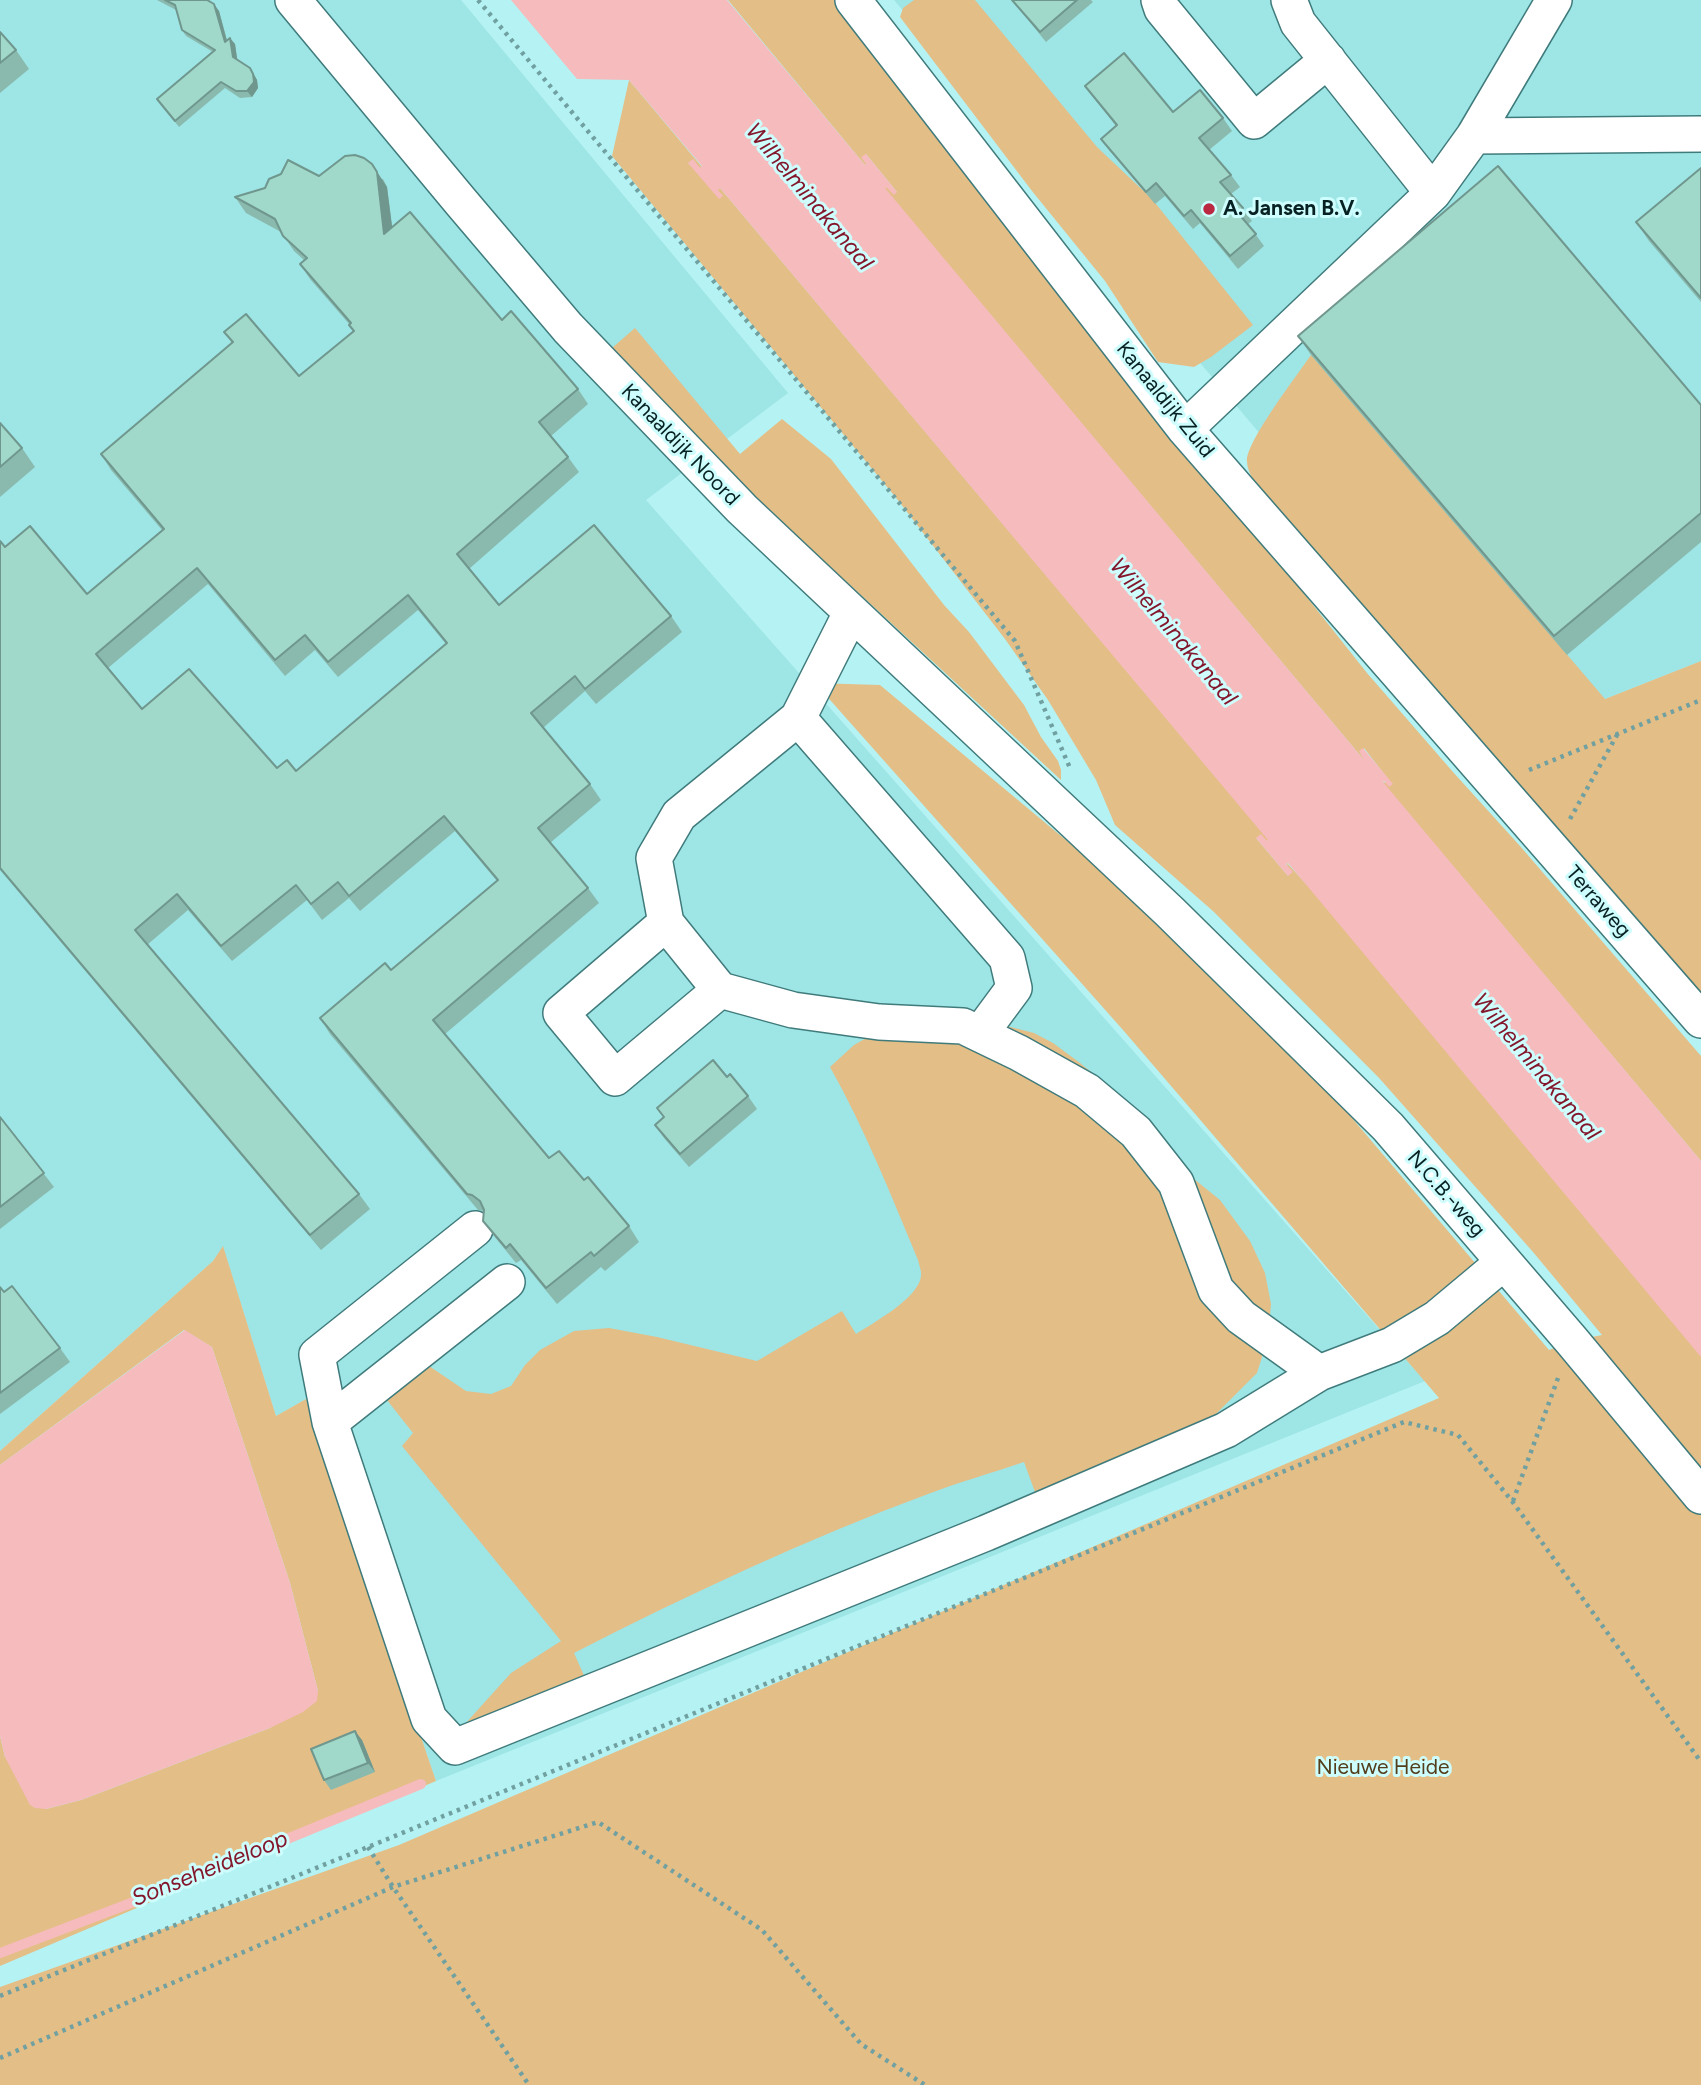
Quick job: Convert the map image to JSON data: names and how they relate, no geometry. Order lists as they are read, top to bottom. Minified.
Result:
{"streets":{"street":["Kanaaldijk Zuid","Kanaaldijk Noord","Terraweg","N.C.B.-weg"]},"crossings":[["Kanaaldijk Zuid","Terraweg"],["Kanaaldijk Noord","N.C.B.-weg"]],"water":["Wilhelminakanaal","Sonseheideloop"],"parks":["Nieuwe Heide"],"places":["A. Jansen B.V."]}
